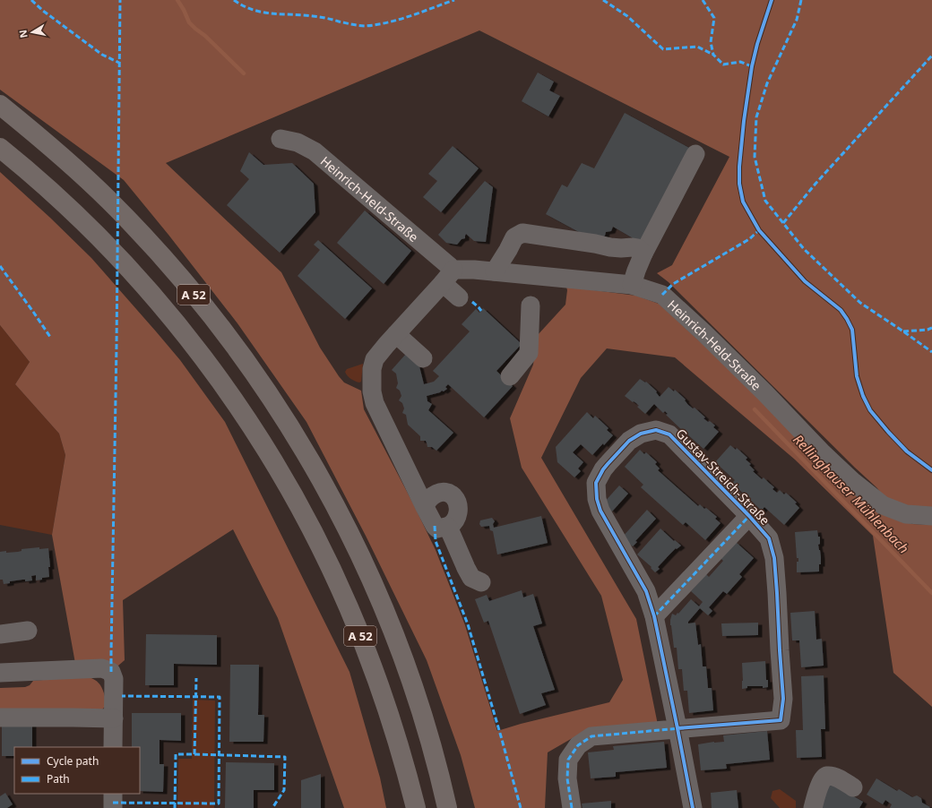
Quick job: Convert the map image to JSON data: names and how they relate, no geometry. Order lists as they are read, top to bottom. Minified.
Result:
{"streets":{"highway":["A 52"],"street":["Heinrich-Held-Straße","Gustav-Streich-Straße"]},"water":["Rellinghauser Mühlenbach"],"legend":["Cycle path","Path"],"north":"left"}
